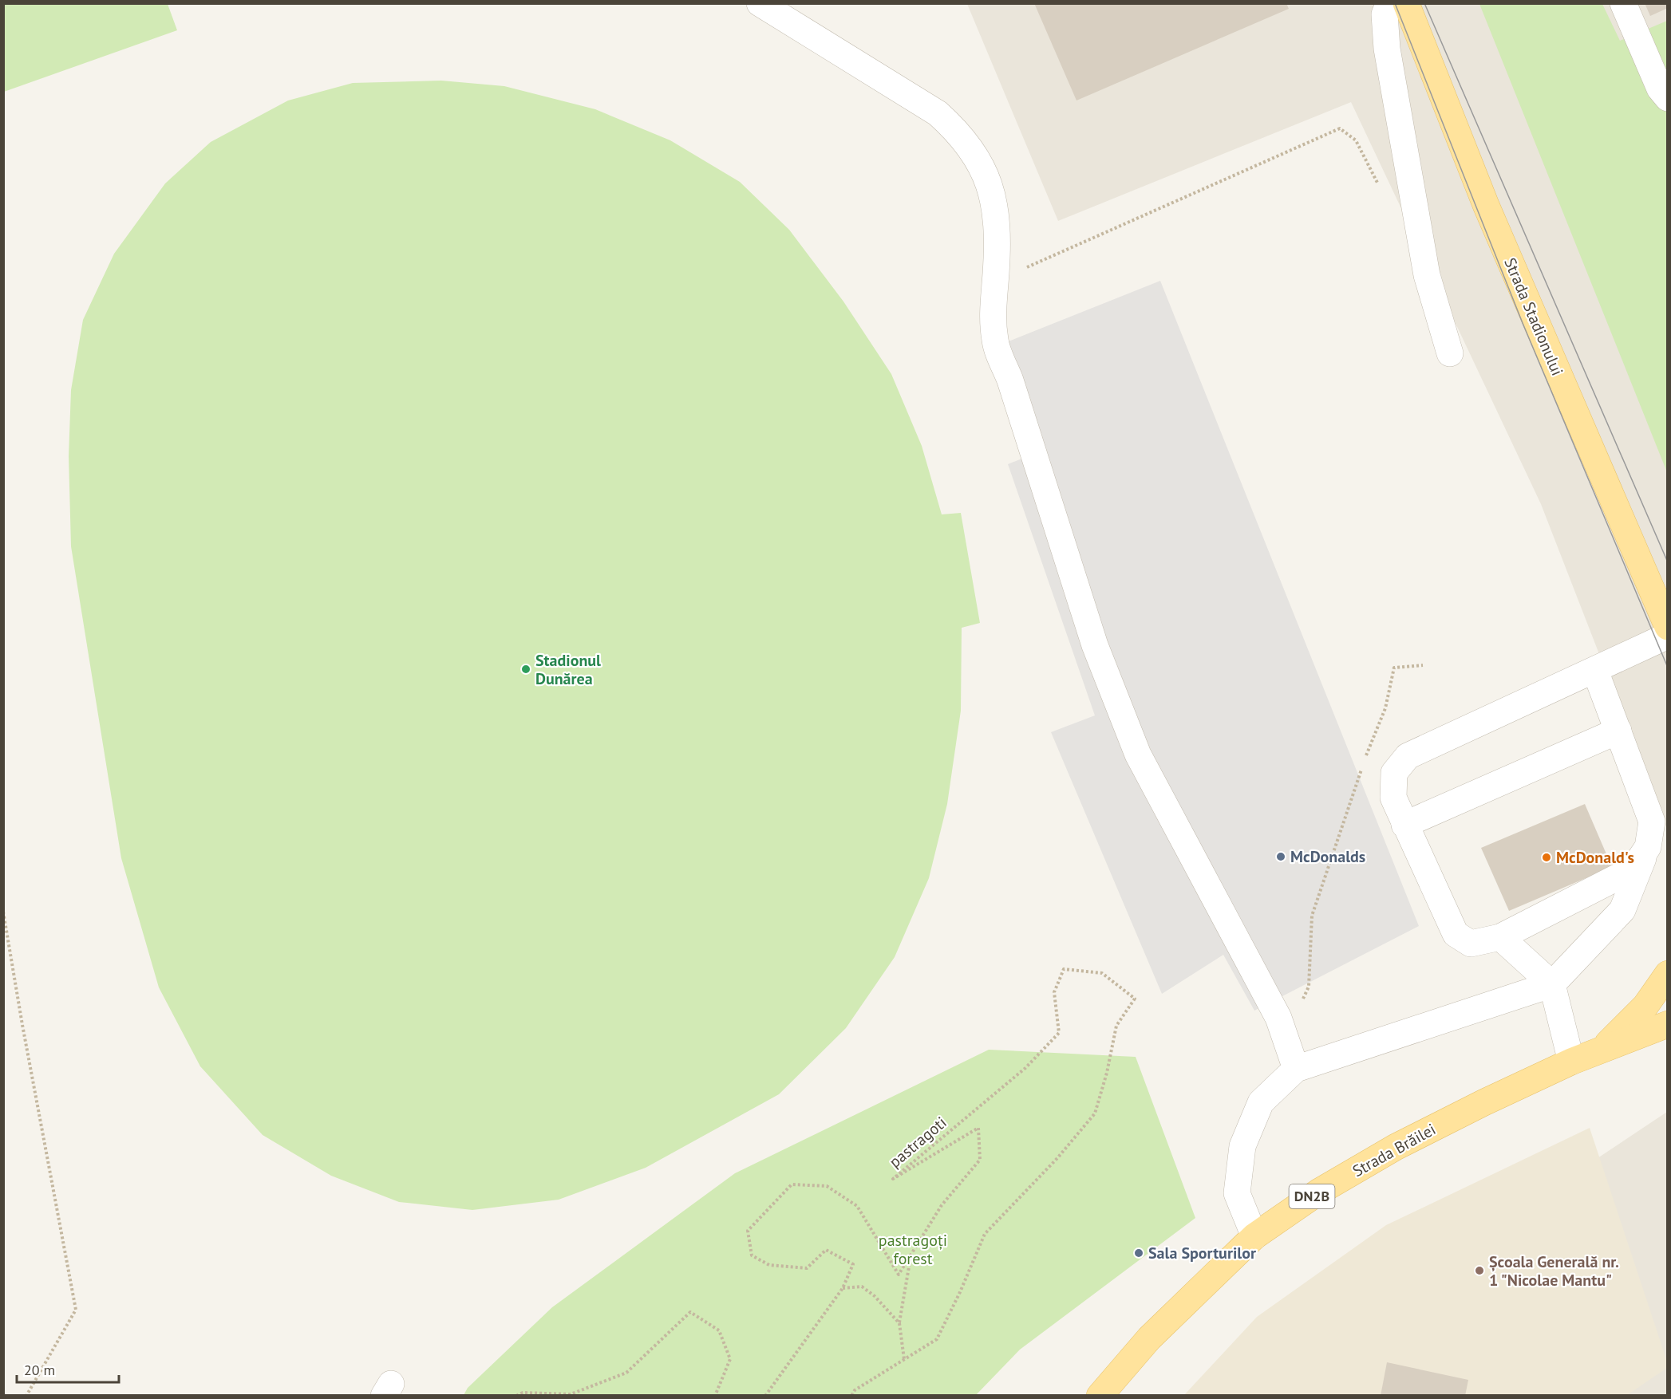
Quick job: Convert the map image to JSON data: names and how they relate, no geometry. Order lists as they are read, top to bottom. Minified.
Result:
{"streets":{"main road":["Strada Stadionului","Strada Brăilei","DN2B"],"path":["pastragoti"]},"parks":["pastragoți forest"],"places":["Stadionul Dunărea","McDonalds","McDonald's","Sala Sporturilor","Școala Generală nr. 1 \"Nicolae Mantu\""],"scale_bar":"20 m"}
